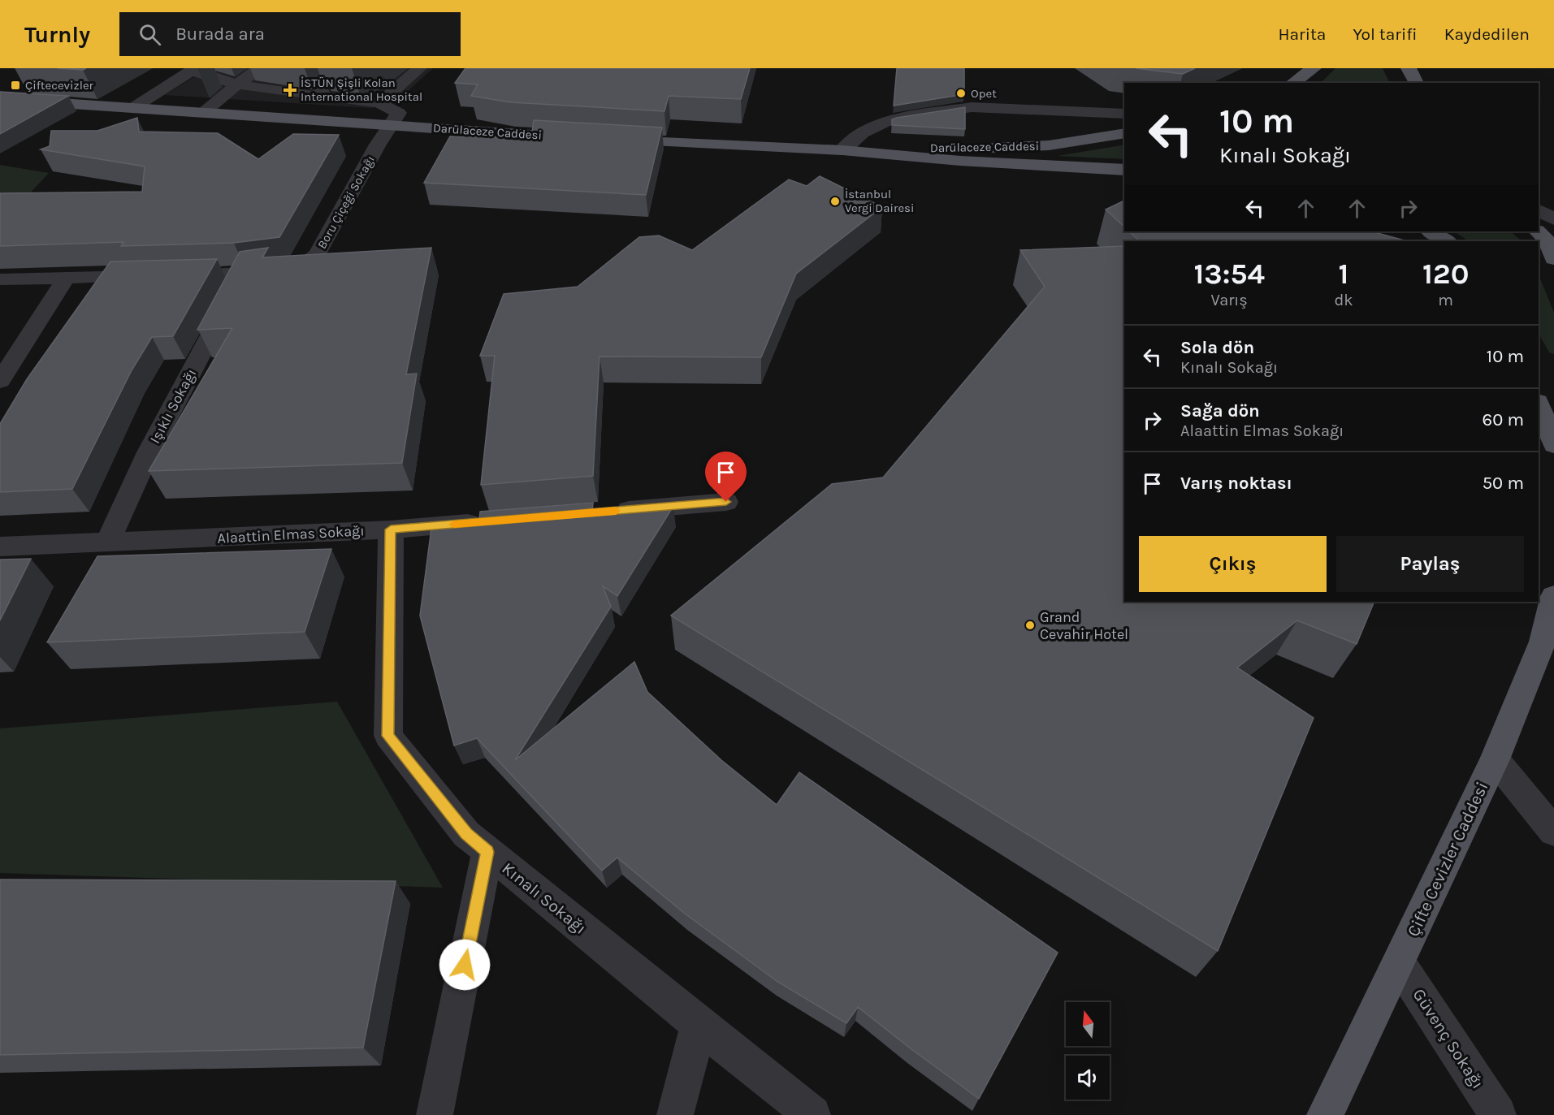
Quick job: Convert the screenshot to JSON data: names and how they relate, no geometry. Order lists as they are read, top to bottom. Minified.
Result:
{"streets":{"main road":["Darülaceze Caddesi","Çifte Cevizler Caddesi"],"street":["Boru Çiçeği Sokağı","Işıklı Sokağı","Alaattin Elmas Sokağı","Kınalı Sokağı","Güvenç Sokağı"]},"crossings":[["Darülaceze Caddesi","Boru Çiçeği Sokağı"],["Boru Çiçeği Sokağı","Işıklı Sokağı"],["Işıklı Sokağı","Alaattin Elmas Sokağı"],["Alaattin Elmas Sokağı","Kınalı Sokağı"],["Çifte Cevizler Caddesi","Güvenç Sokağı"]],"places":{"transit":["Çiftecevizler"],"health":["İSTÜN Şişli Kolan International Hospital"],"other":["Opet","İstanbul Vergi Dairesi","Grand Cevahir Hotel"]},"north":"top","page":{"header":"Turnly","search":"Burada ara","nav":["Harita","Yol tarifi","Kaydedilen"],"turn":["10 m","Kınalı Sokağı"],"eta":["13:54","Varış","1","dk","120","m"],"list":[{"name":"Sola dön","note":"Kınalı Sokağı","value":"10 m"},{"name":"Sağa dön","note":"Alaattin Elmas Sokağı","value":"60 m"},{"name":"Varış noktası","value":"50 m"}],"buttons":["Çıkış","Paylaş"]}}
